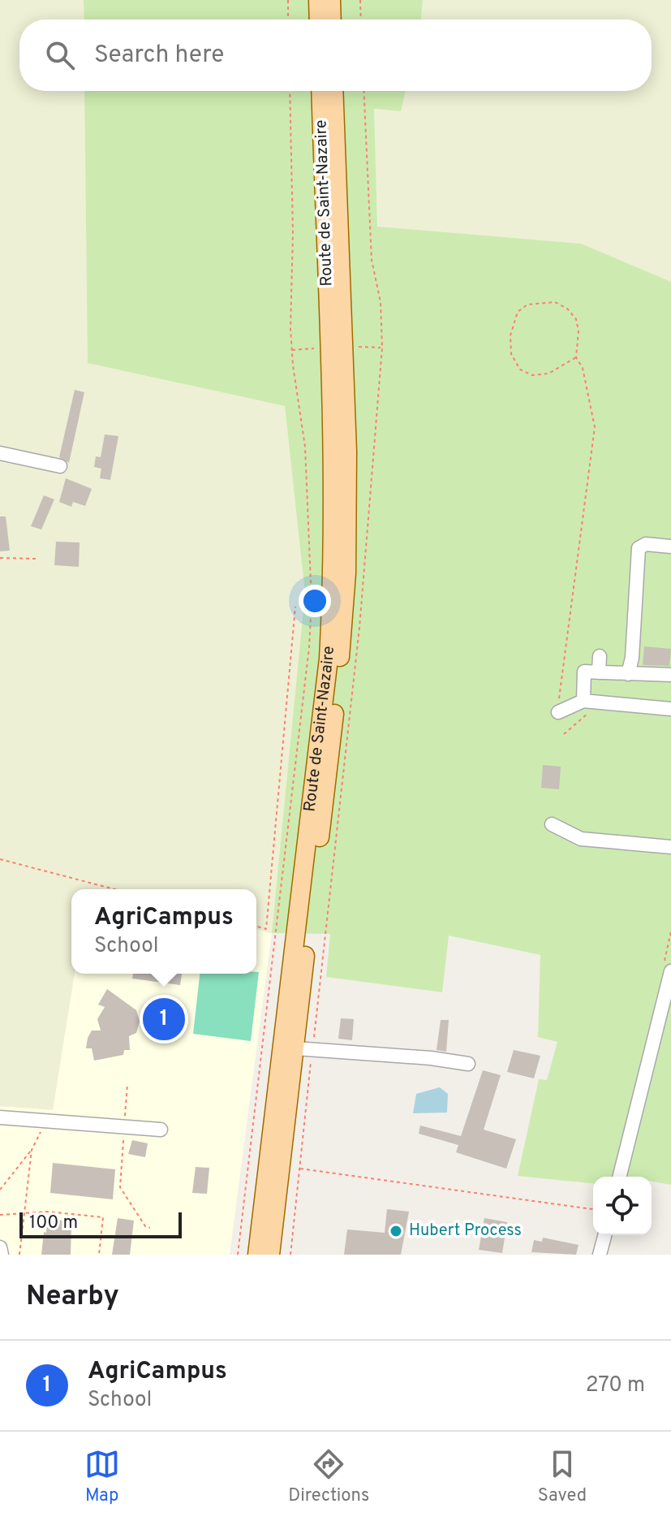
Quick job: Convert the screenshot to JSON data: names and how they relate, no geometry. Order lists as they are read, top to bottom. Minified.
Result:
{"streets":{"main road":["Route de Saint-Nazaire"]},"places":["Hubert Process"],"scale_bar":"100 m","page":{"search":"Search here","popup":["AgriCampus","School"],"pins":"1","scale":"100 m","heading":"Nearby","list":[{"mark":"1","name":"AgriCampus","note":"School","value":"270 m"}],"nav":["Map","Directions","Saved"]}}
